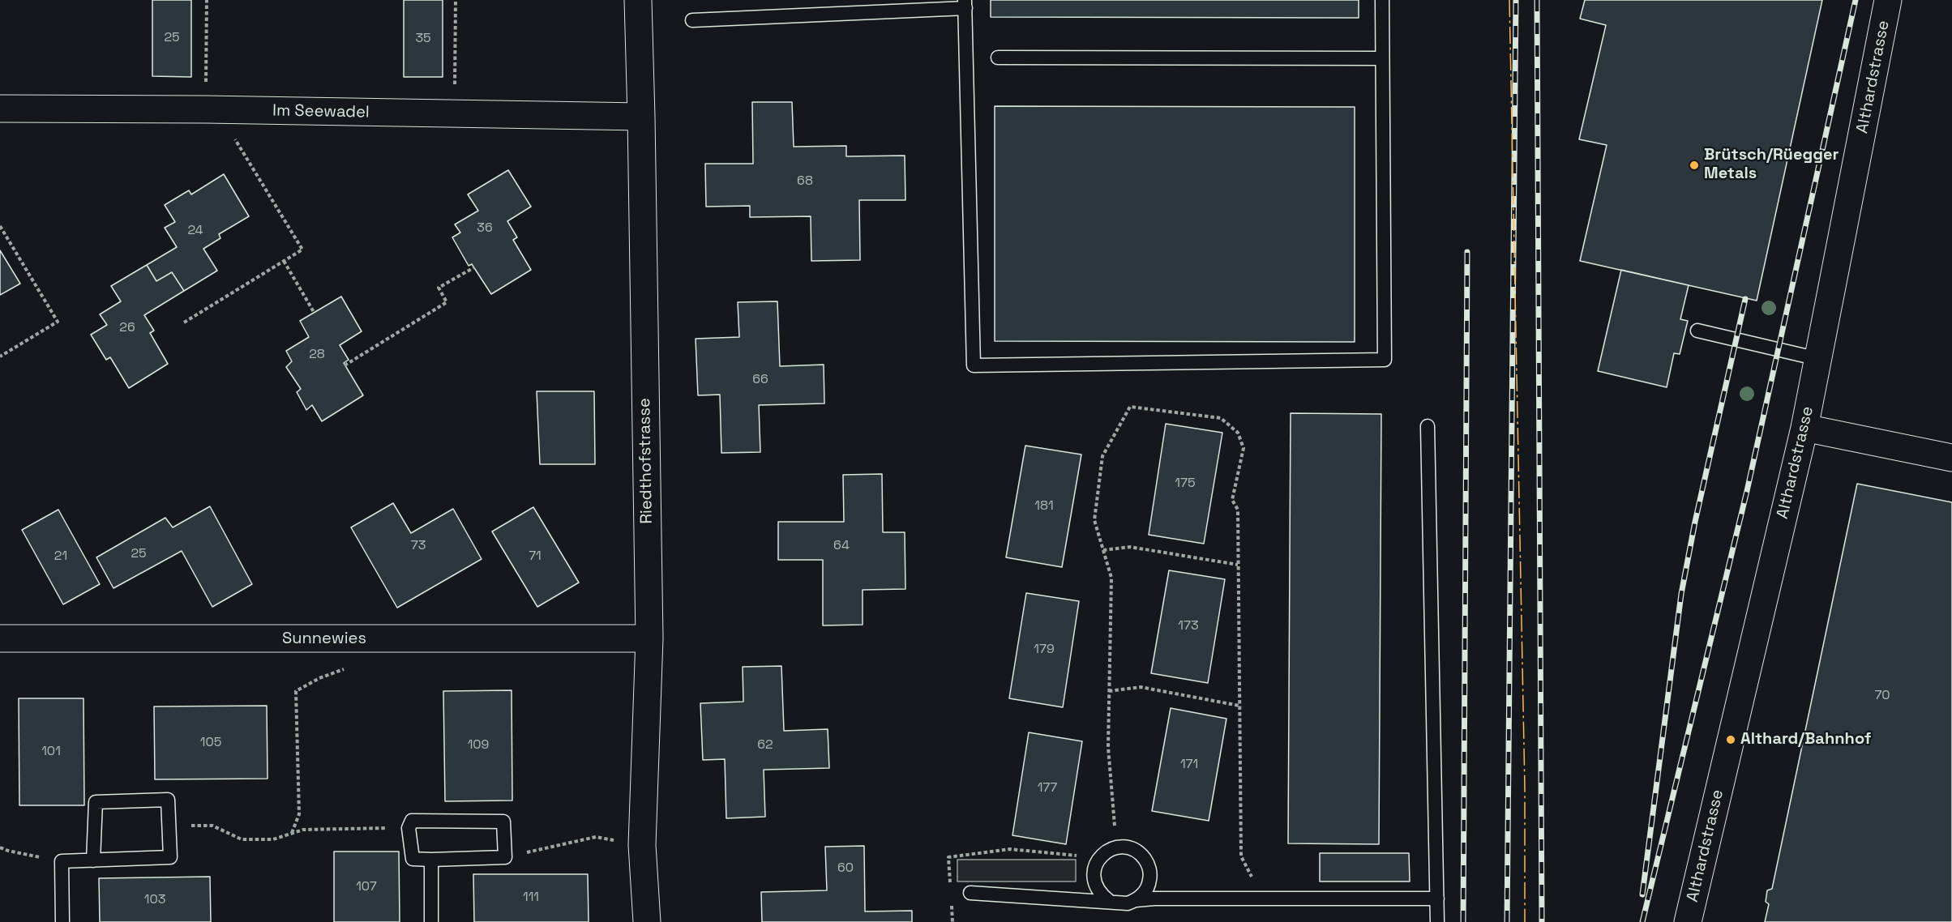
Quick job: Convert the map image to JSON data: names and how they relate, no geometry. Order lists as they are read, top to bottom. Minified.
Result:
{"streets":{"street":["Althardstrasse","Im Seewadel","Riedthofstrasse","Sunnewies"]},"crossings":[["Im Seewadel","Riedthofstrasse"],["Riedthofstrasse","Sunnewies"]],"places":["Brütsch/Rüegger Metals","Althard/Bahnhof"],"house_numbers":["25","35","68","36","24","26","28","66","175","181","73","64","25","21","71","173","179","70","105","109","62","101","171","177","60","107","111","103"]}
